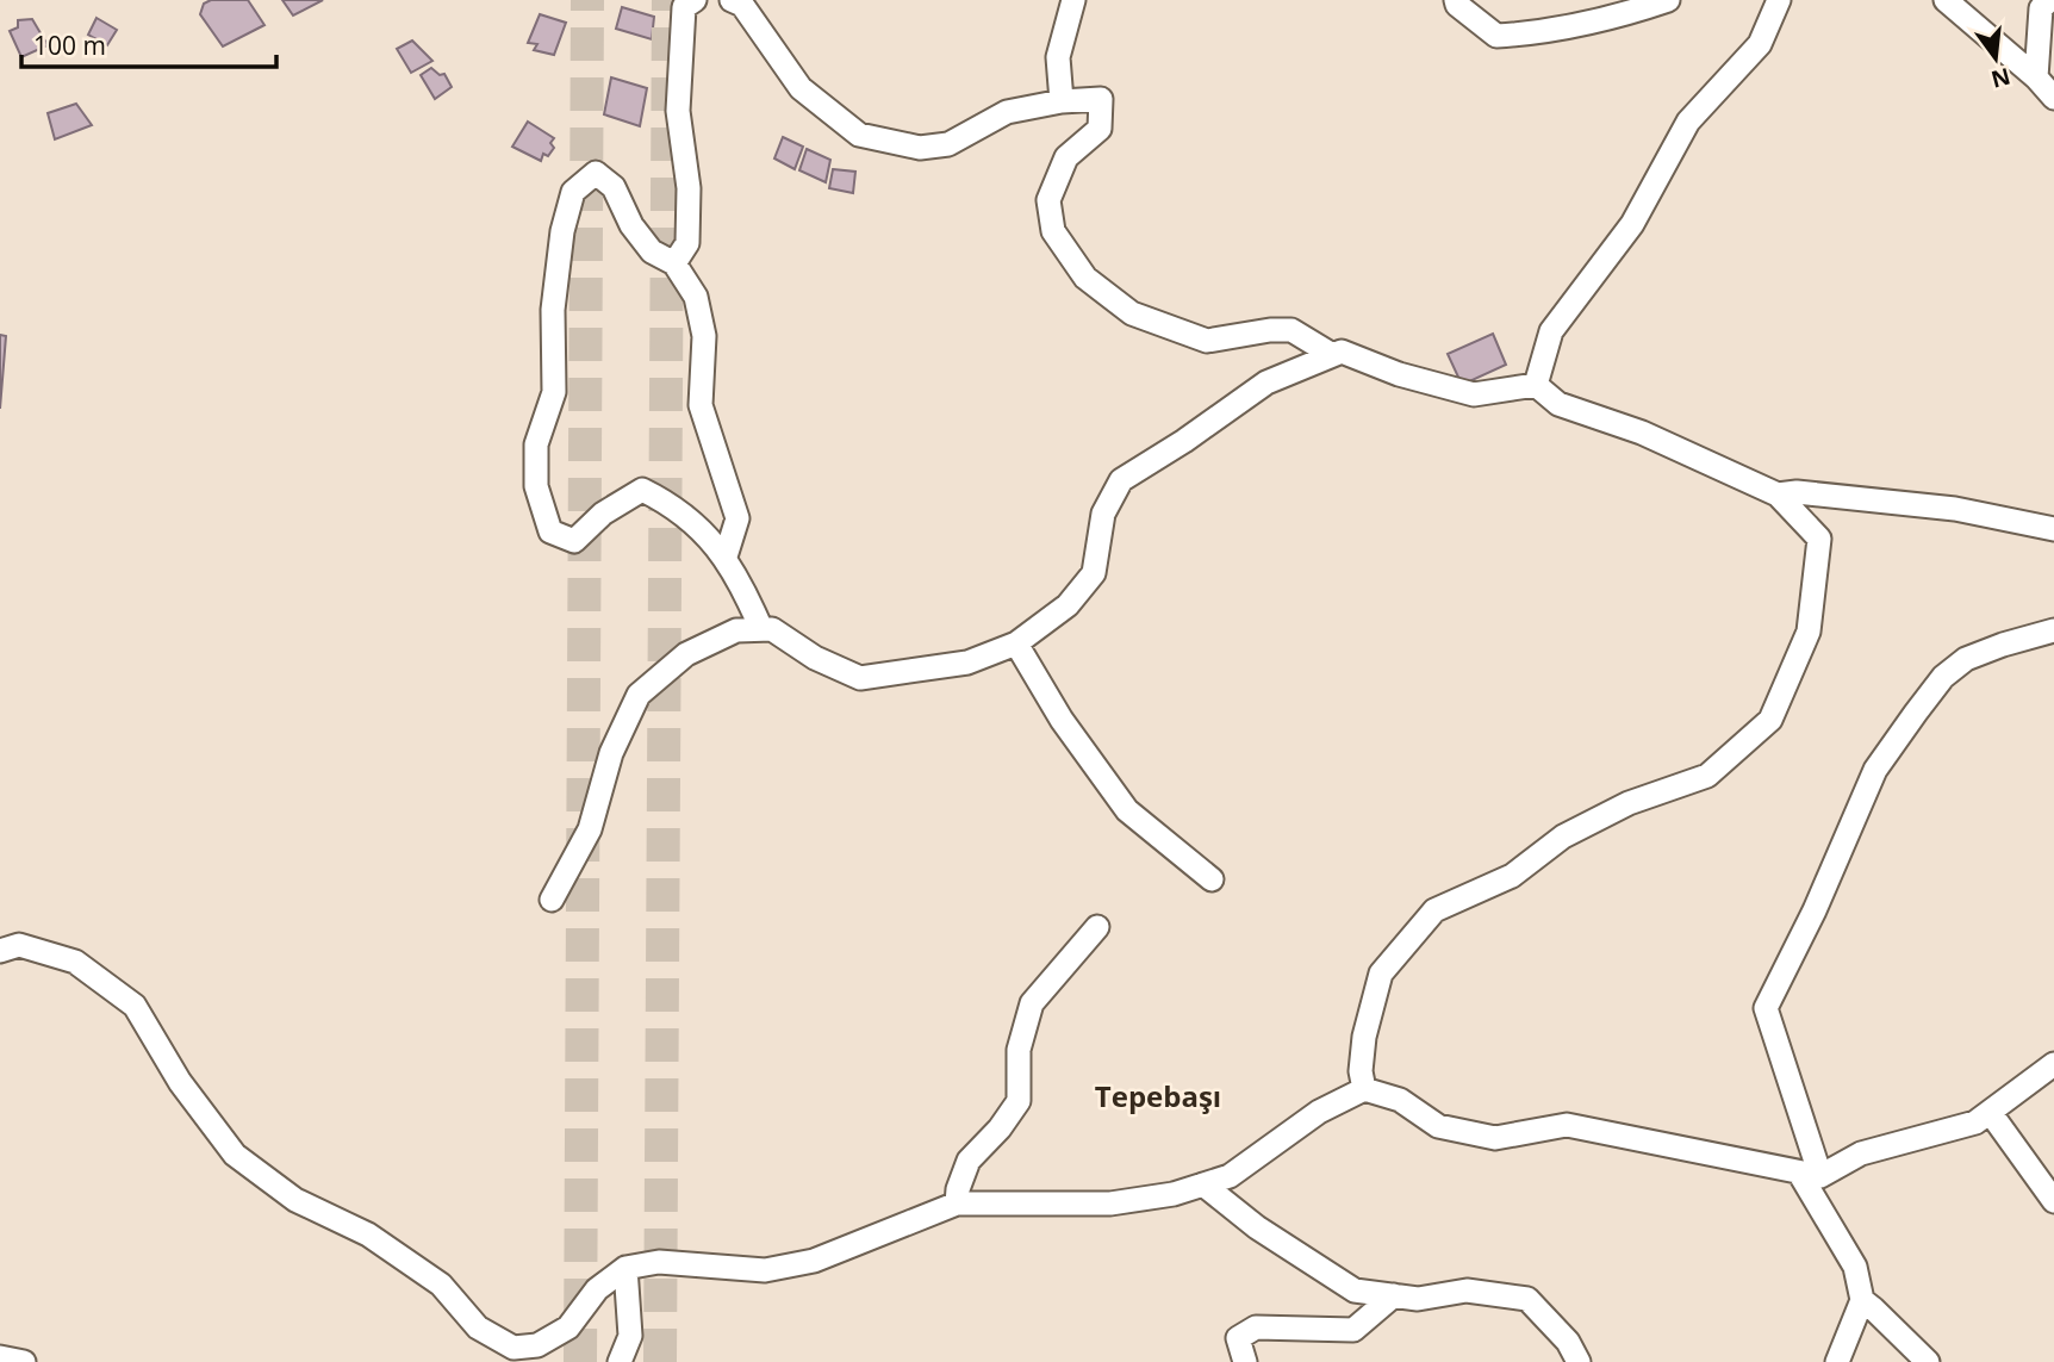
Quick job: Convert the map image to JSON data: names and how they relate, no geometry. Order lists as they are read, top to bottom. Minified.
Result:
{"districts":["Tepebaşı"],"scale_bar":"100 m","north":"bottom"}
